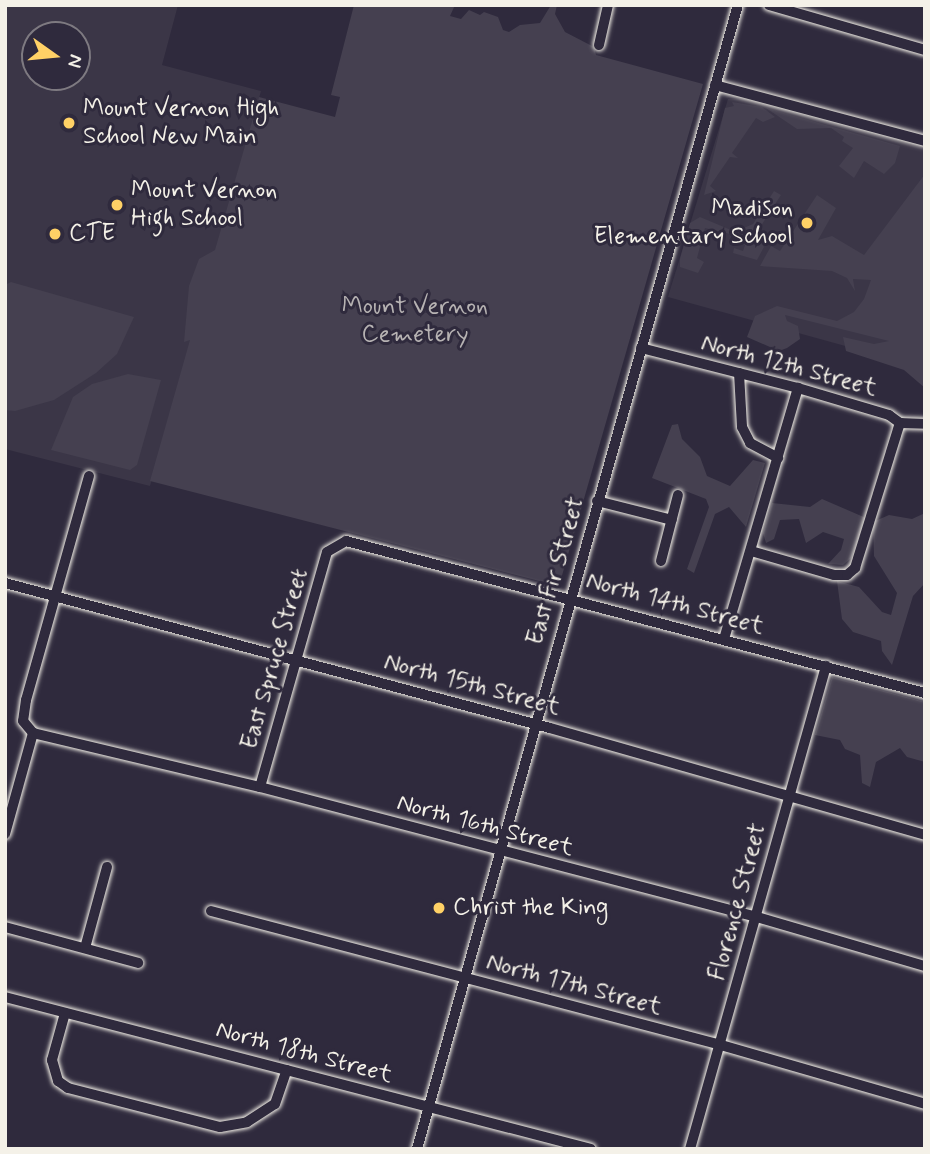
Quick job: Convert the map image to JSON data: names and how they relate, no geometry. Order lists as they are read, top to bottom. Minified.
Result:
{"streets":{"street":["North 12th Street","East Fir Street","North 14th Street","East Spruce Street","North 15th Street","North 16th Street","Florence Street","North 17th Street","North 18th Street"]},"crossings":[["North 12th Street","East Fir Street"],["East Fir Street","North 14th Street"],["East Fir Street","North 15th Street"],["East Fir Street","North 16th Street"],["East Fir Street","North 17th Street"],["East Fir Street","North 18th Street"],["North 14th Street","East Spruce Street"],["North 14th Street","Florence Street"],["East Spruce Street","North 15th Street"],["East Spruce Street","North 16th Street"],["North 15th Street","Florence Street"],["North 16th Street","Florence Street"],["Florence Street","North 17th Street"]],"parks":["Mount Vernon Cemetery"],"places":["Mount Vernon High School New Main","Mount Vernon High School","Madison Elementary School","CTE","Christ the King"],"north":"right"}
